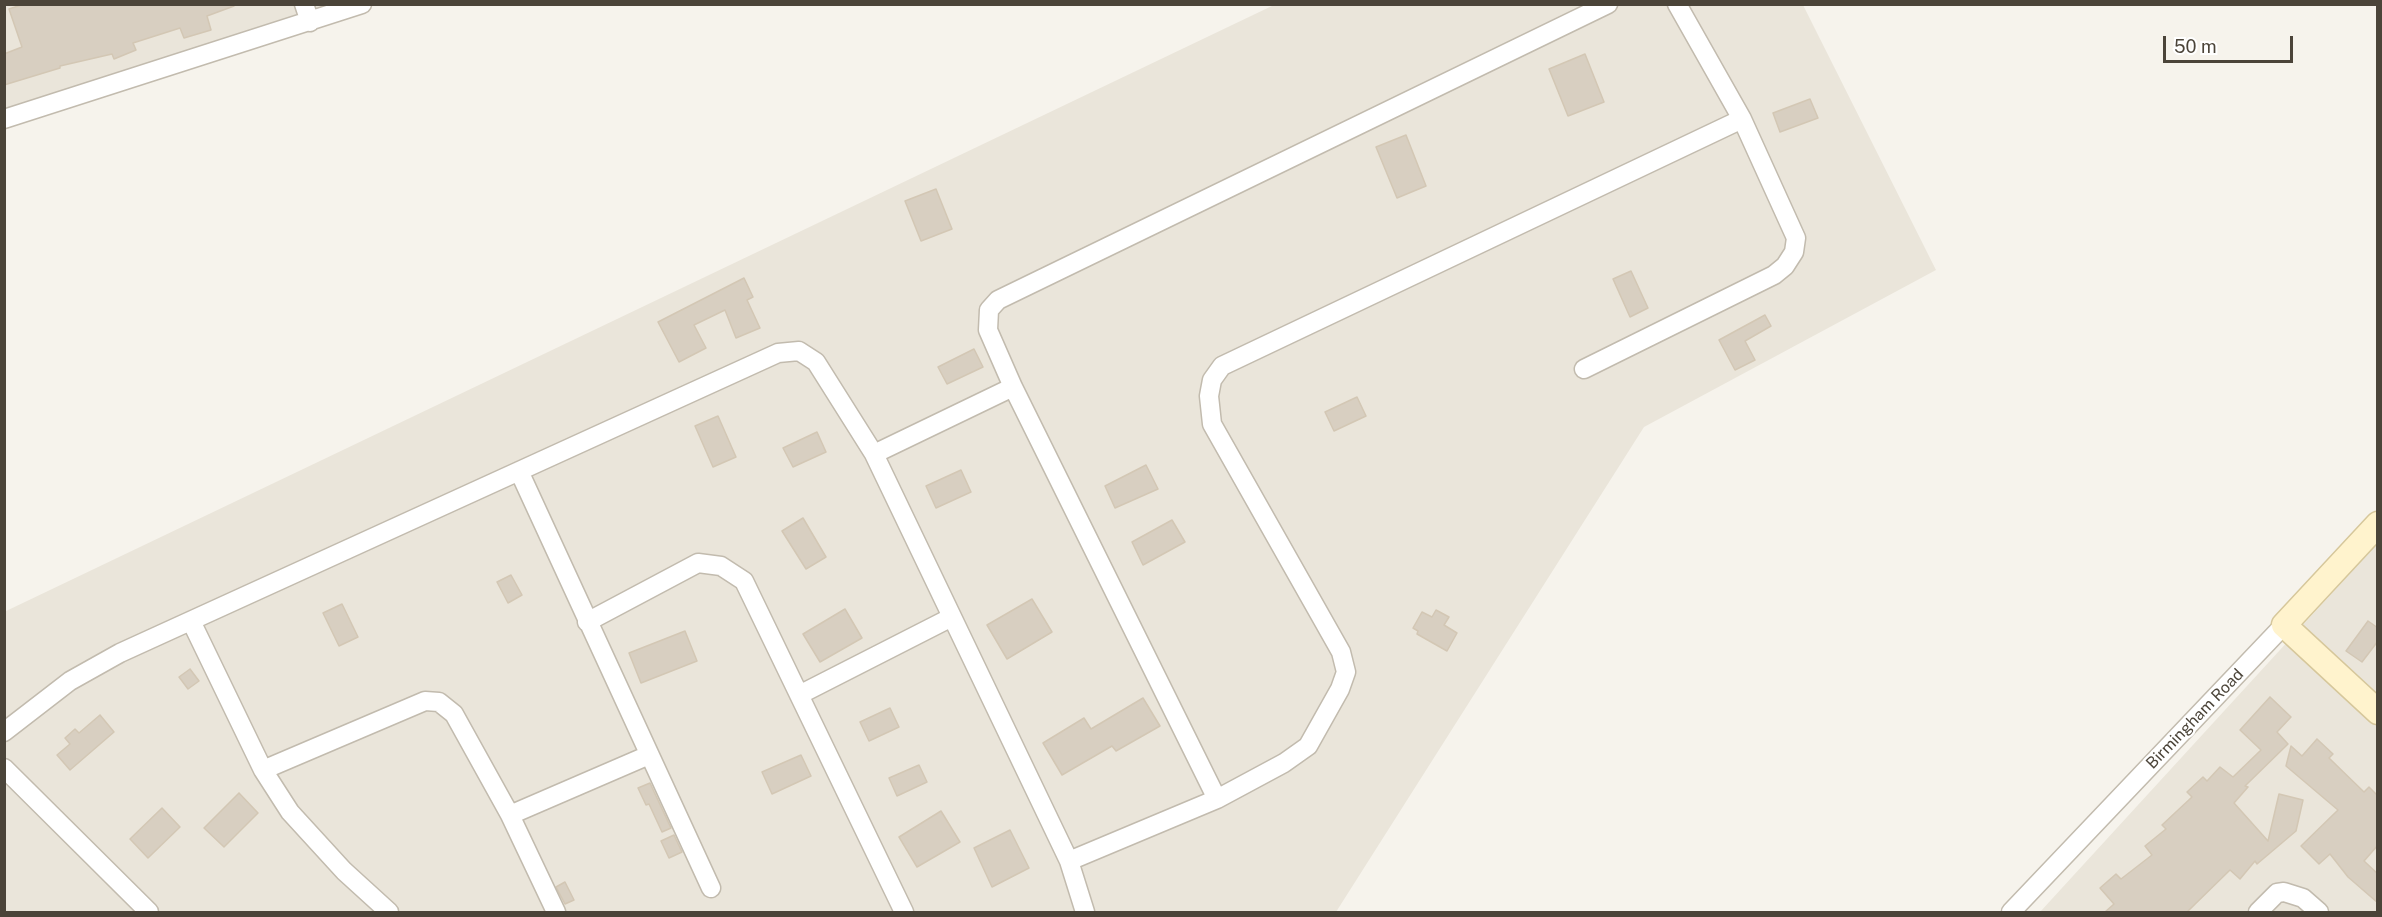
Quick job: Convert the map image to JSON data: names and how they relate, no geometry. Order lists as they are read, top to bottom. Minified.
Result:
{"streets":{"street":["Birmingham Road"]},"scale_bar":"50 m"}
